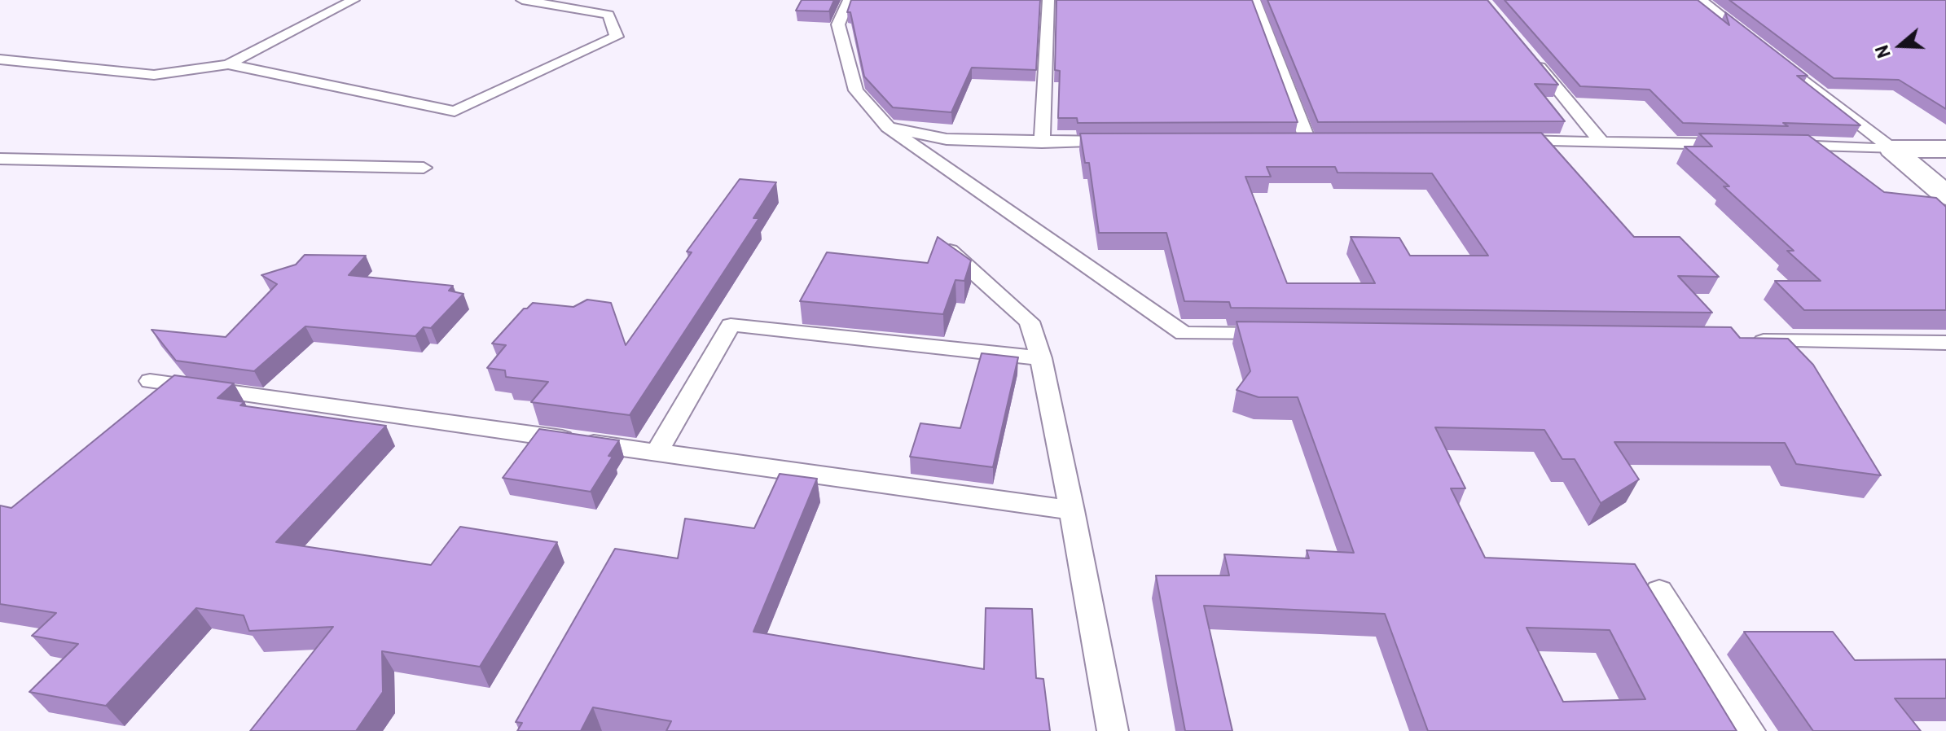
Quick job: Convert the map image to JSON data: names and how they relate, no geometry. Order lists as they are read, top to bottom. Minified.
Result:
{"north":"left"}
